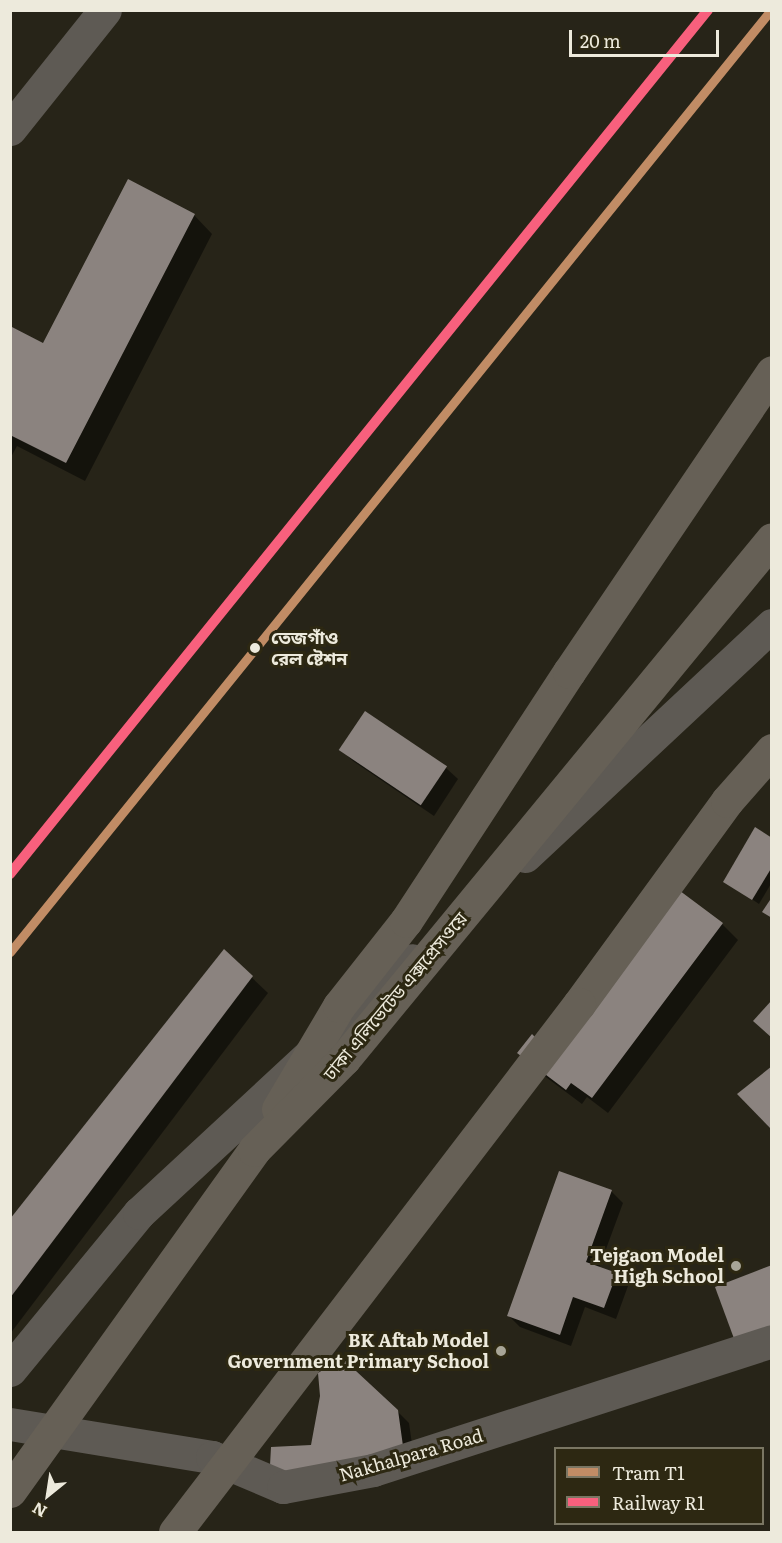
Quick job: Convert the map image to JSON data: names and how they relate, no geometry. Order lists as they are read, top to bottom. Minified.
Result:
{"streets":{"highway":["ঢাকা এলিভেটেড এক্সপ্রেসওয়ে"],"street":["Nakhalpara Road"]},"places":["তেজগাঁও রেল ষ্টেশন","Tejgaon Model High School","BK Aftab Model Government Primary School"],"lines":["tram line T1","rail line R1"],"legend":["Tram T1","Railway R1"],"scale_bar":"20 m","north":"bottom left"}
